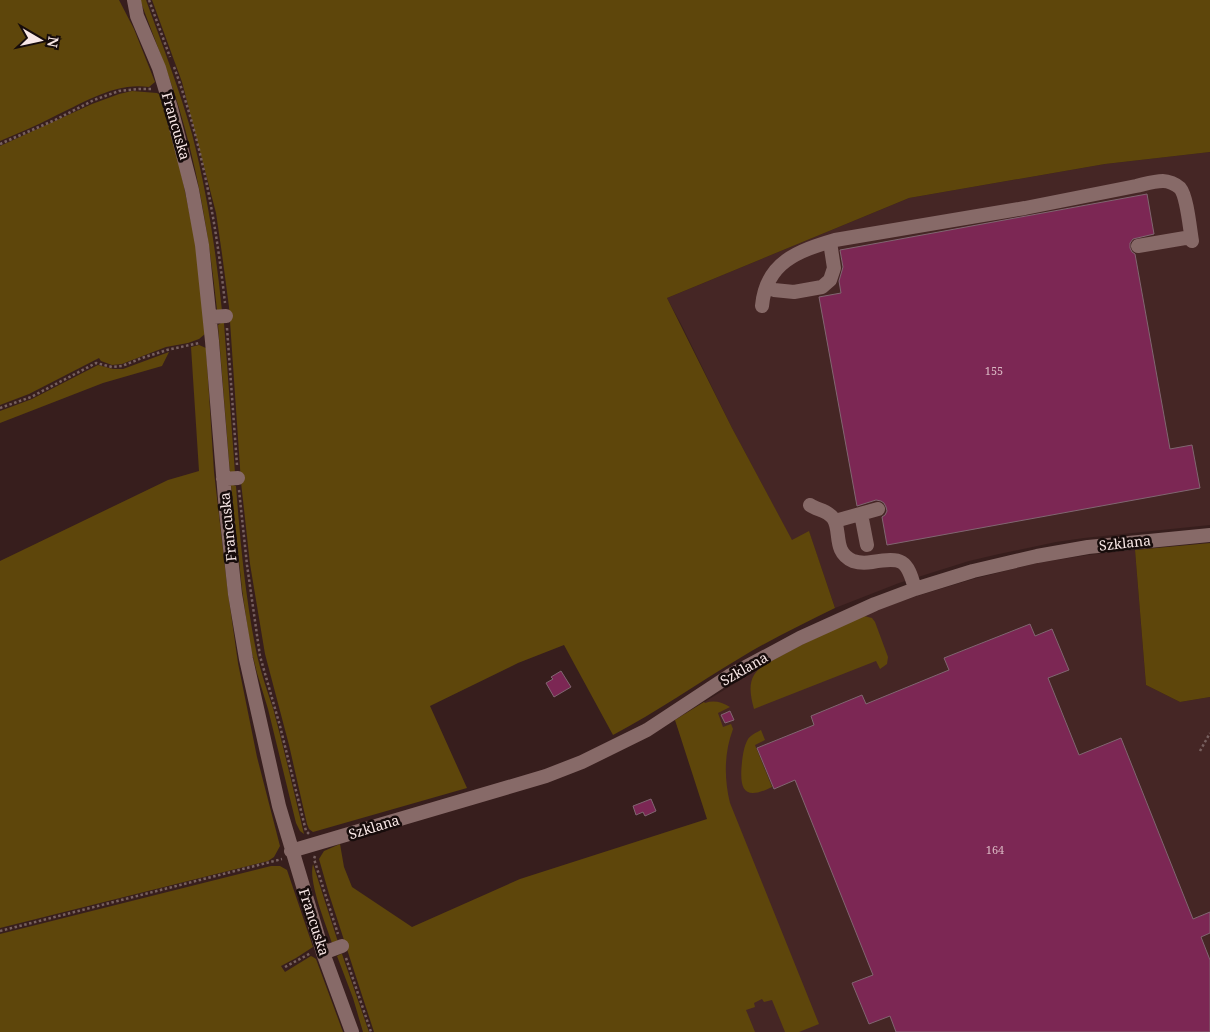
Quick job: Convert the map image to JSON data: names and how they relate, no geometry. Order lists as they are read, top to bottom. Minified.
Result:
{"streets":{"street":["Francuska","Szklana"]},"crossings":[["Francuska","Szklana"]],"house_numbers":["155","164"],"north":"right"}
